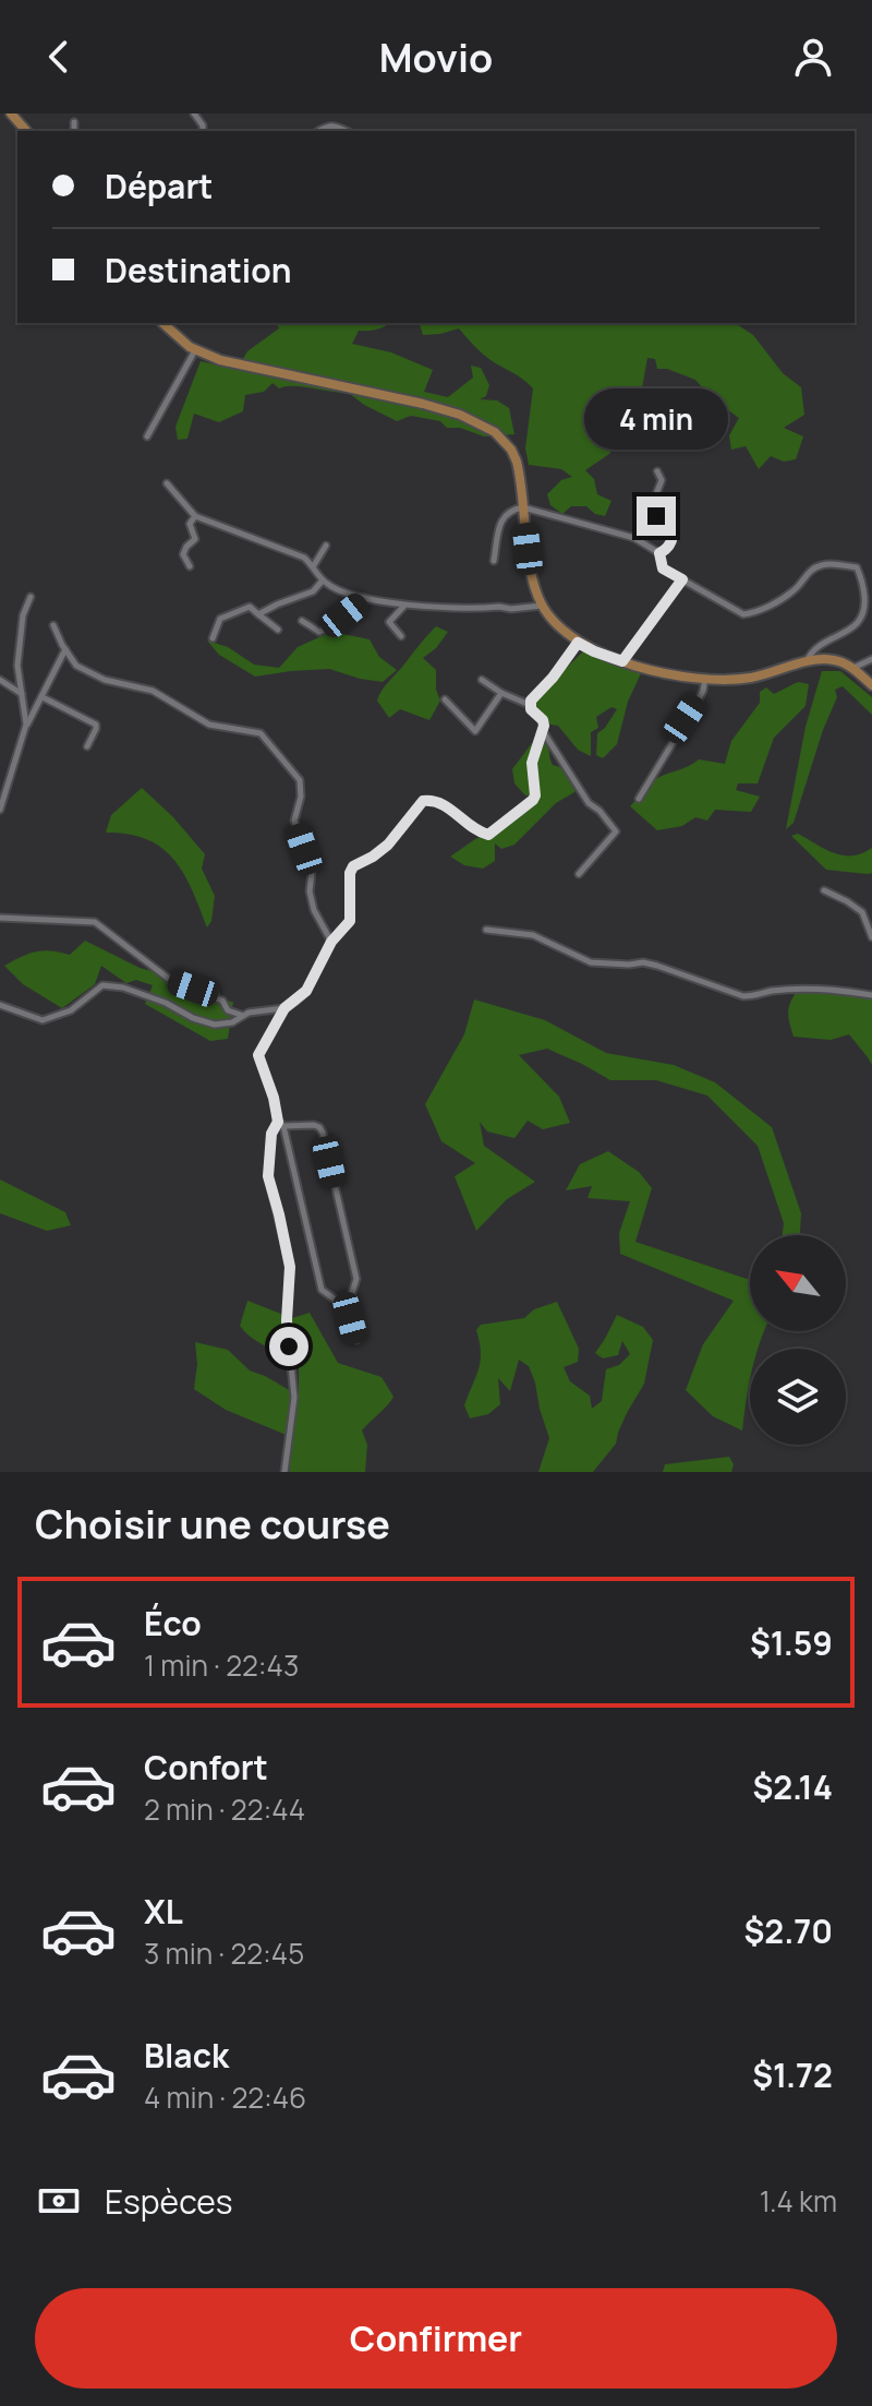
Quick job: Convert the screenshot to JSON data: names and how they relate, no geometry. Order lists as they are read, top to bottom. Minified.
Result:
{"north":"top left","page":{"header":"Movio","banner":["Départ","Destination"],"bubble":"4 min","heading":"Choisir une course","list":[{"name":"Éco","note":"1 min · 22:43","value":"$1.59"},{"name":"Confort","note":"2 min · 22:44","value":"$2.14"},{"name":"XL","note":"3 min · 22:45","value":"$2.70"},{"name":"Black","note":"4 min · 22:46","value":"$1.72"}],"pay":["Espèces","1.4 km"],"buttons":"Confirmer"}}
